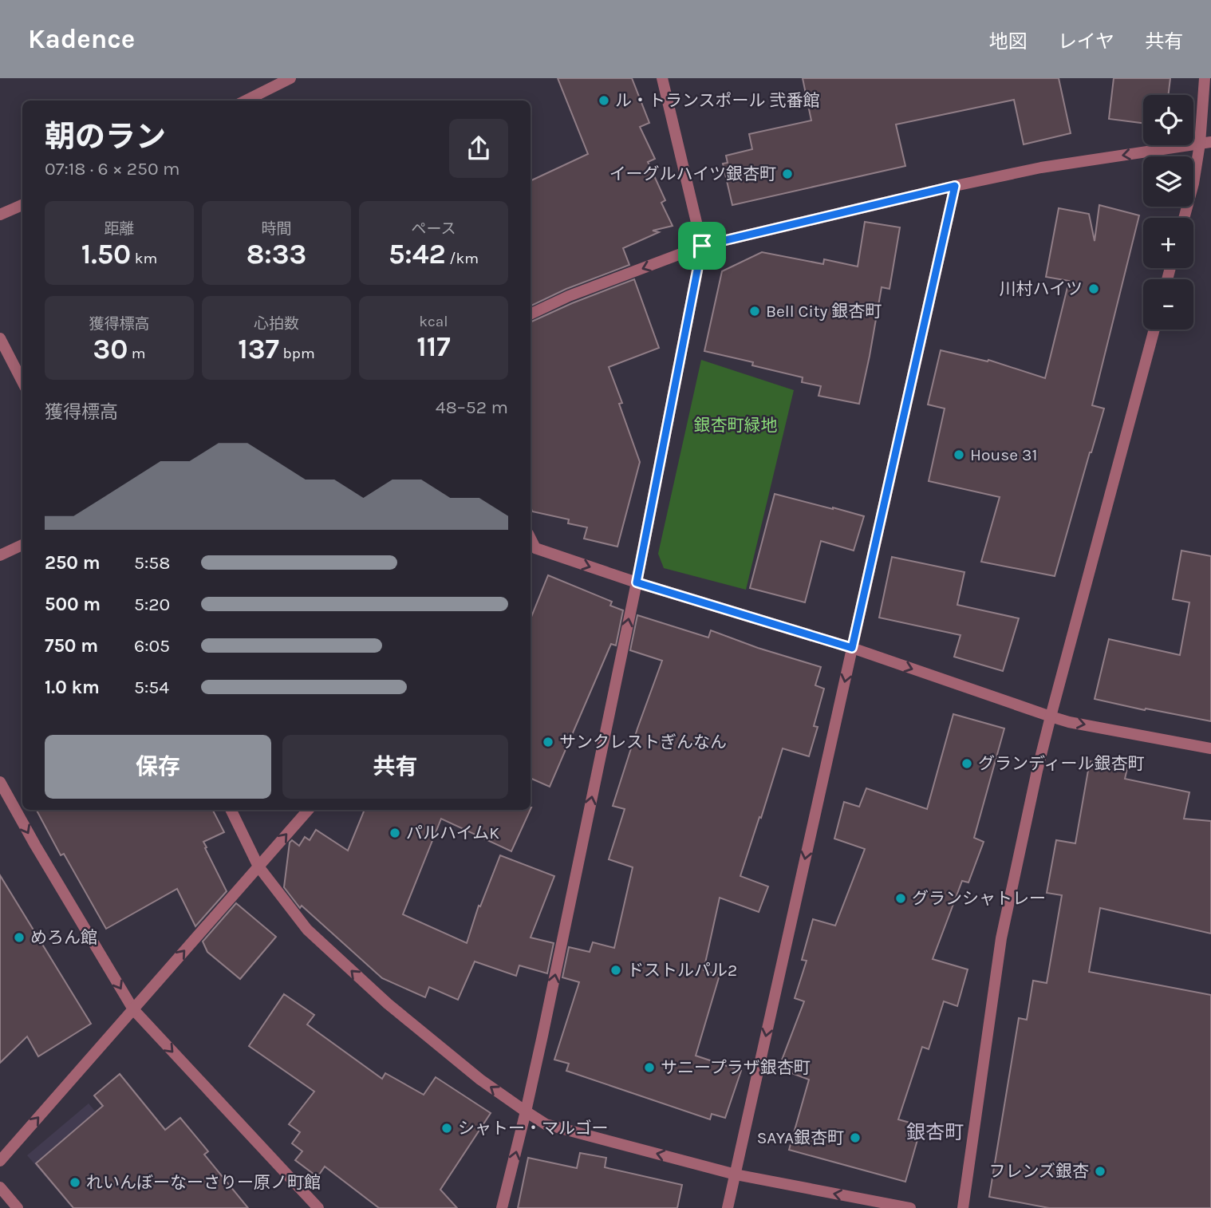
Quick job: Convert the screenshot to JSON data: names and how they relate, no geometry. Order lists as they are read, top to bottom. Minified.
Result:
{"districts":["銀杏町"],"parks":["銀杏町緑地"],"places":["ル・トランスポール 弐番館","イーグルハイツ銀杏町","川村ハイツ","Bell City 銀杏町","House 31","サンクレストぎんなん","グランディール銀杏町","パルハイムK","グランシャトレー","めろん館","ドストルパル2","サニープラザ銀杏町","シャトー・マルゴー","SAYA銀杏町","フレンズ銀杏","れいんぼーなーさりー原ノ町館"],"page":{"header":"Kadence","nav":["地図","レイヤ","共有"],"map_buttons":["+","−"],"heading":["朝のラン","07:18 · 6 × 250 m"],"stats":[["距離","1.50 km"],["時間","8:33"],["ペース","5:42 /km"],["獲得標高","30 m"],["心拍数","137 bpm"],["kcal","117"]],"chart":["獲得標高","48–52 m"],"list":[{"name":"250 m","note":"5:58"},{"name":"500 m","note":"5:20"},{"name":"750 m","note":"6:05"},{"name":"1.0 km","note":"5:54"}],"buttons":["保存","共有"]}}
